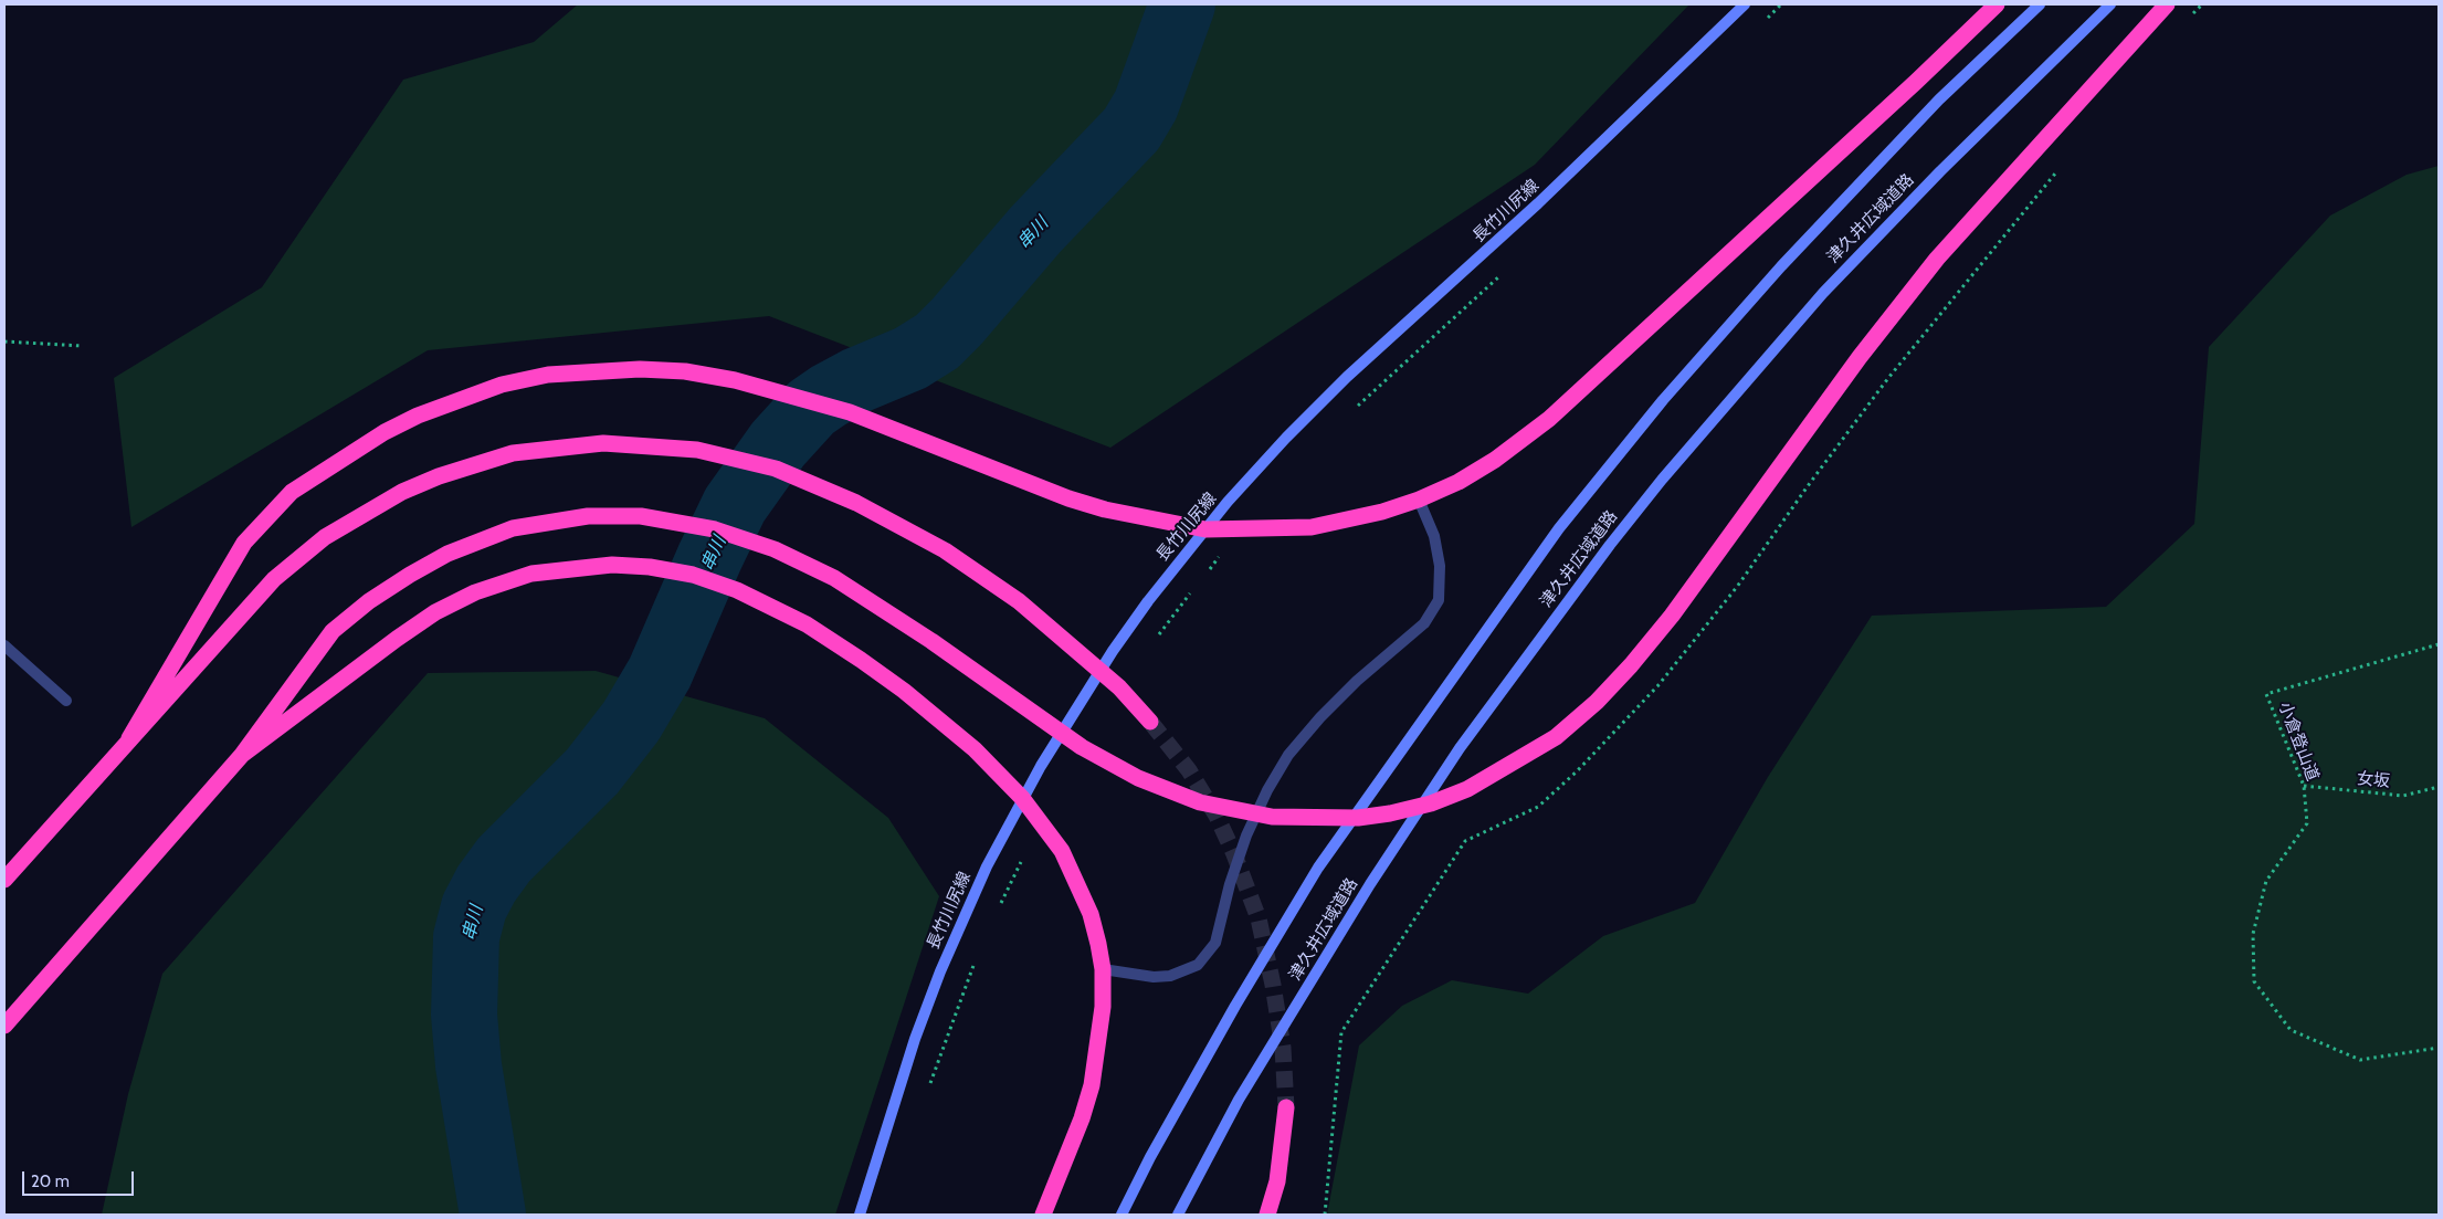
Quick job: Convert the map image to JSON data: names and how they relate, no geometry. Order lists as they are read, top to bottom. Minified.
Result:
{"streets":{"main road":["長竹川尻線","津久井広域道路"],"path":["小倉登山道","女坂"]},"crossings":[["小倉登山道","女坂"]],"water":["串川"],"scale_bar":"20 m"}
